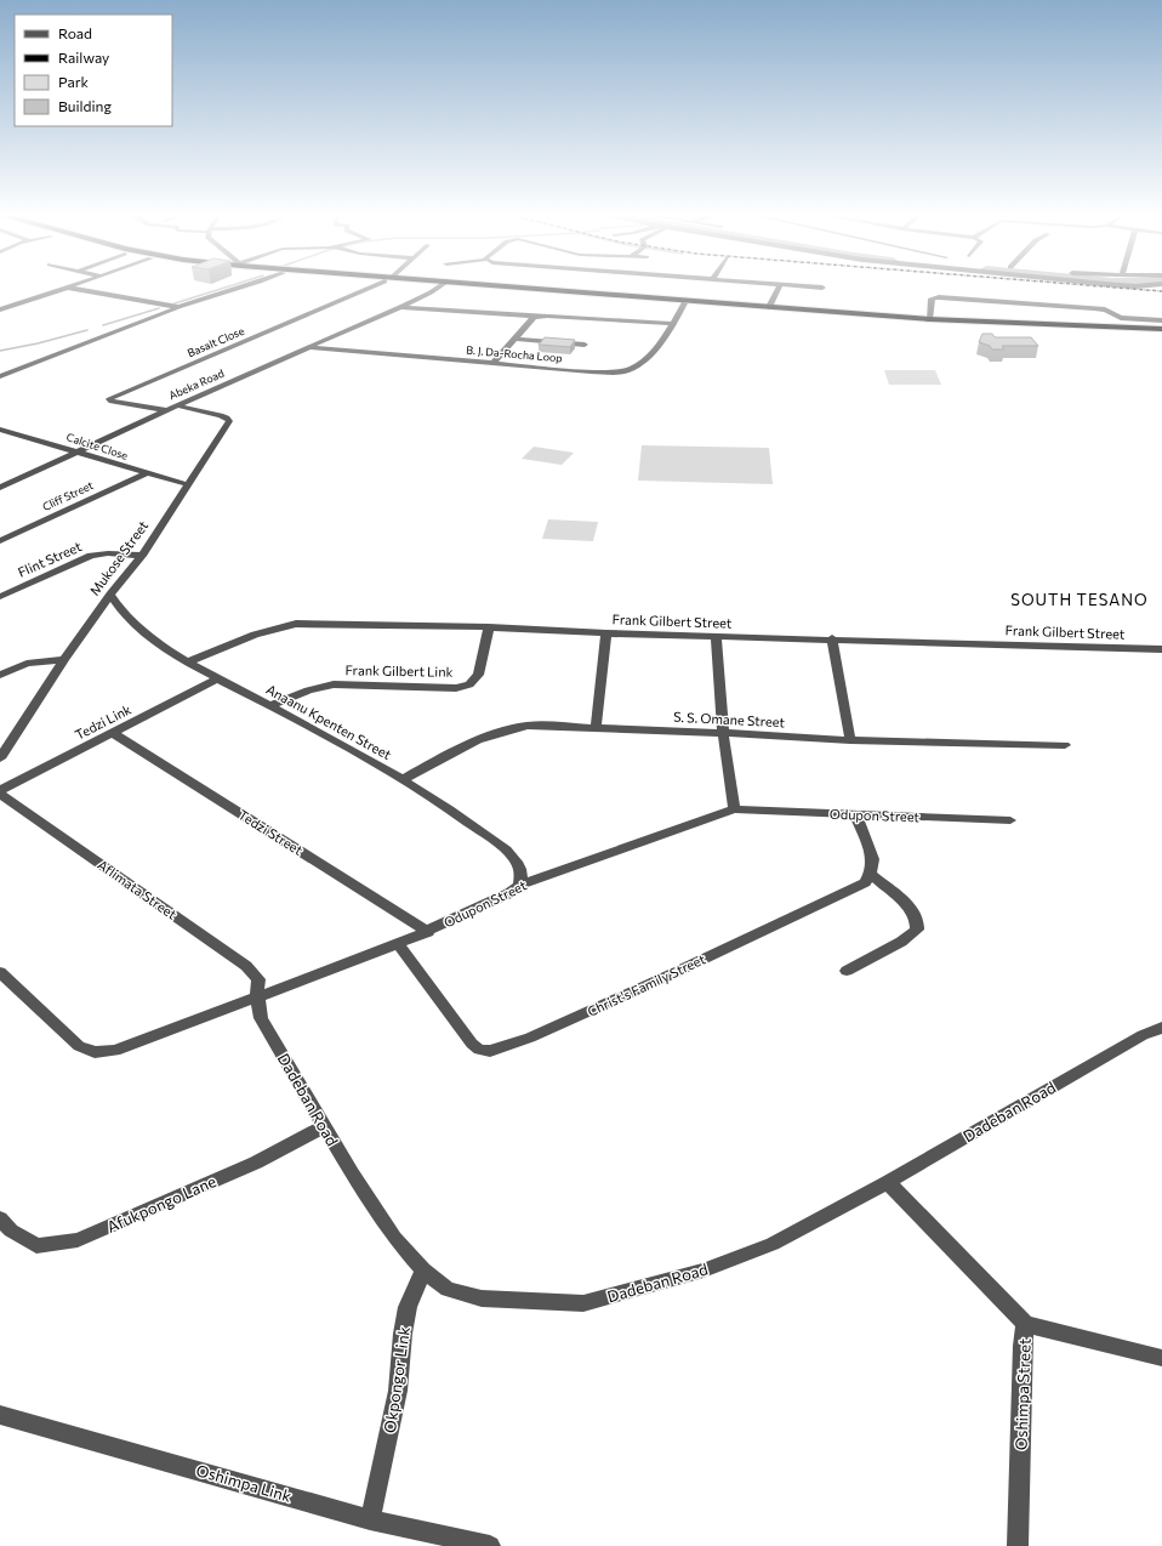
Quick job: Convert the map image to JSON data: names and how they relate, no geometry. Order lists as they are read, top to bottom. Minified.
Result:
{"streets":{"street":["Basalt Close","B. J. Da-Rocha Loop","Abeka Road","Calcite Close","Cliff Street","Mukose Street","Flint Street","Frank Gilbert Street","Frank Gilbert Link","S. S. Omane Street","Tedzi Link","Anaanu Kpenten Street","Odupon Street","Tedzi Street","Aflimata Street","Christ's Family Street","Dadeban Road","Afukpongo Lane","Okpongor Link","Oshimpa Street","Oshimpa Link"]},"crossings":[["Basalt Close","Abeka Road"],["B. J. Da-Rocha Loop","Abeka Road"],["Abeka Road","Calcite Close"],["Abeka Road","Mukose Street"],["Calcite Close","Cliff Street"],["Calcite Close","Mukose Street"],["Mukose Street","Flint Street"],["Mukose Street","Anaanu Kpenten Street"],["Frank Gilbert Street","Frank Gilbert Link"],["Frank Gilbert Street","Anaanu Kpenten Street"],["Frank Gilbert Link","Anaanu Kpenten Street"],["S. S. Omane Street","Anaanu Kpenten Street"],["Tedzi Link","Anaanu Kpenten Street"],["Tedzi Link","Tedzi Street"],["Tedzi Link","Aflimata Street"],["Anaanu Kpenten Street","Odupon Street"],["Odupon Street","Tedzi Street"],["Odupon Street","Aflimata Street"],["Odupon Street","Christ's Family Street"],["Odupon Street","Dadeban Road"],["Aflimata Street","Dadeban Road"],["Dadeban Road","Afukpongo Lane"],["Dadeban Road","Okpongor Link"],["Dadeban Road","Oshimpa Street"],["Okpongor Link","Oshimpa Link"]],"districts":["SOUTH TESANO"],"legend":["Road","Railway","Park","Building"]}
